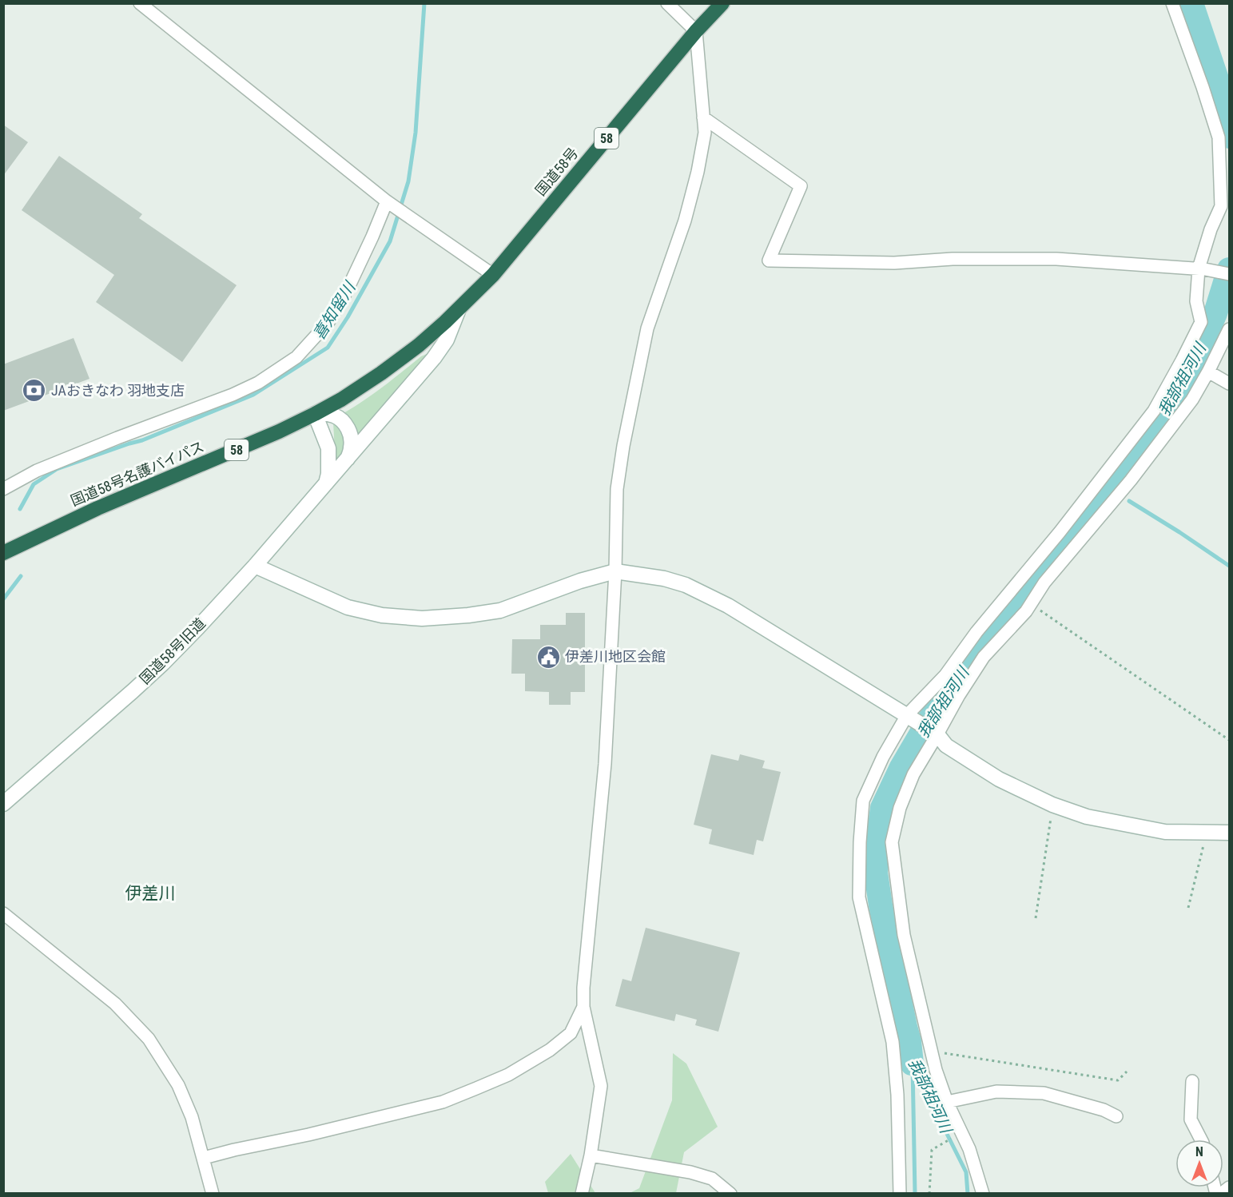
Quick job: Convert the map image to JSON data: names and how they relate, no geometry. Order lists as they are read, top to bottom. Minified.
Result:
{"streets":{"highway":["58","国道58号","国道58号名護バイパス"],"street":["国道58号旧道"]},"crossings":[["国道58号","国道58号名護バイパス"],["国道58号名護バイパス","国道58号旧道"]],"districts":["伊差川"],"water":["喜知留川","我部祖河川"],"places":{"bank":["JAおきなわ 羽地支店"],"public building":["伊差川地区会館"]},"north":"top"}
